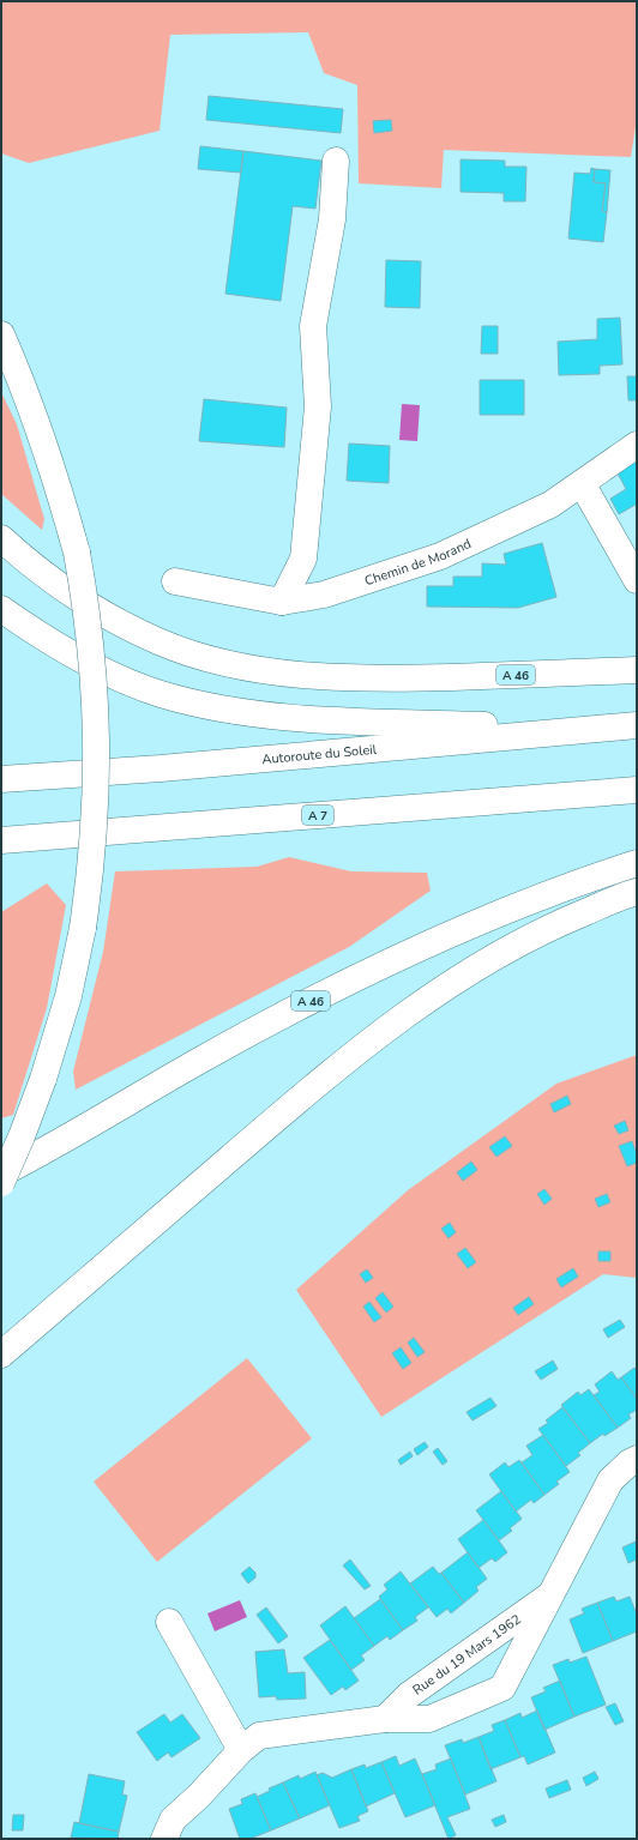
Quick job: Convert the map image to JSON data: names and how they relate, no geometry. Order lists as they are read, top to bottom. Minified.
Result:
{"streets":{"main road":["Chemin de Morand","A 46","Autoroute du Soleil","A 7","Rue du 19 Mars 1962"]}}
